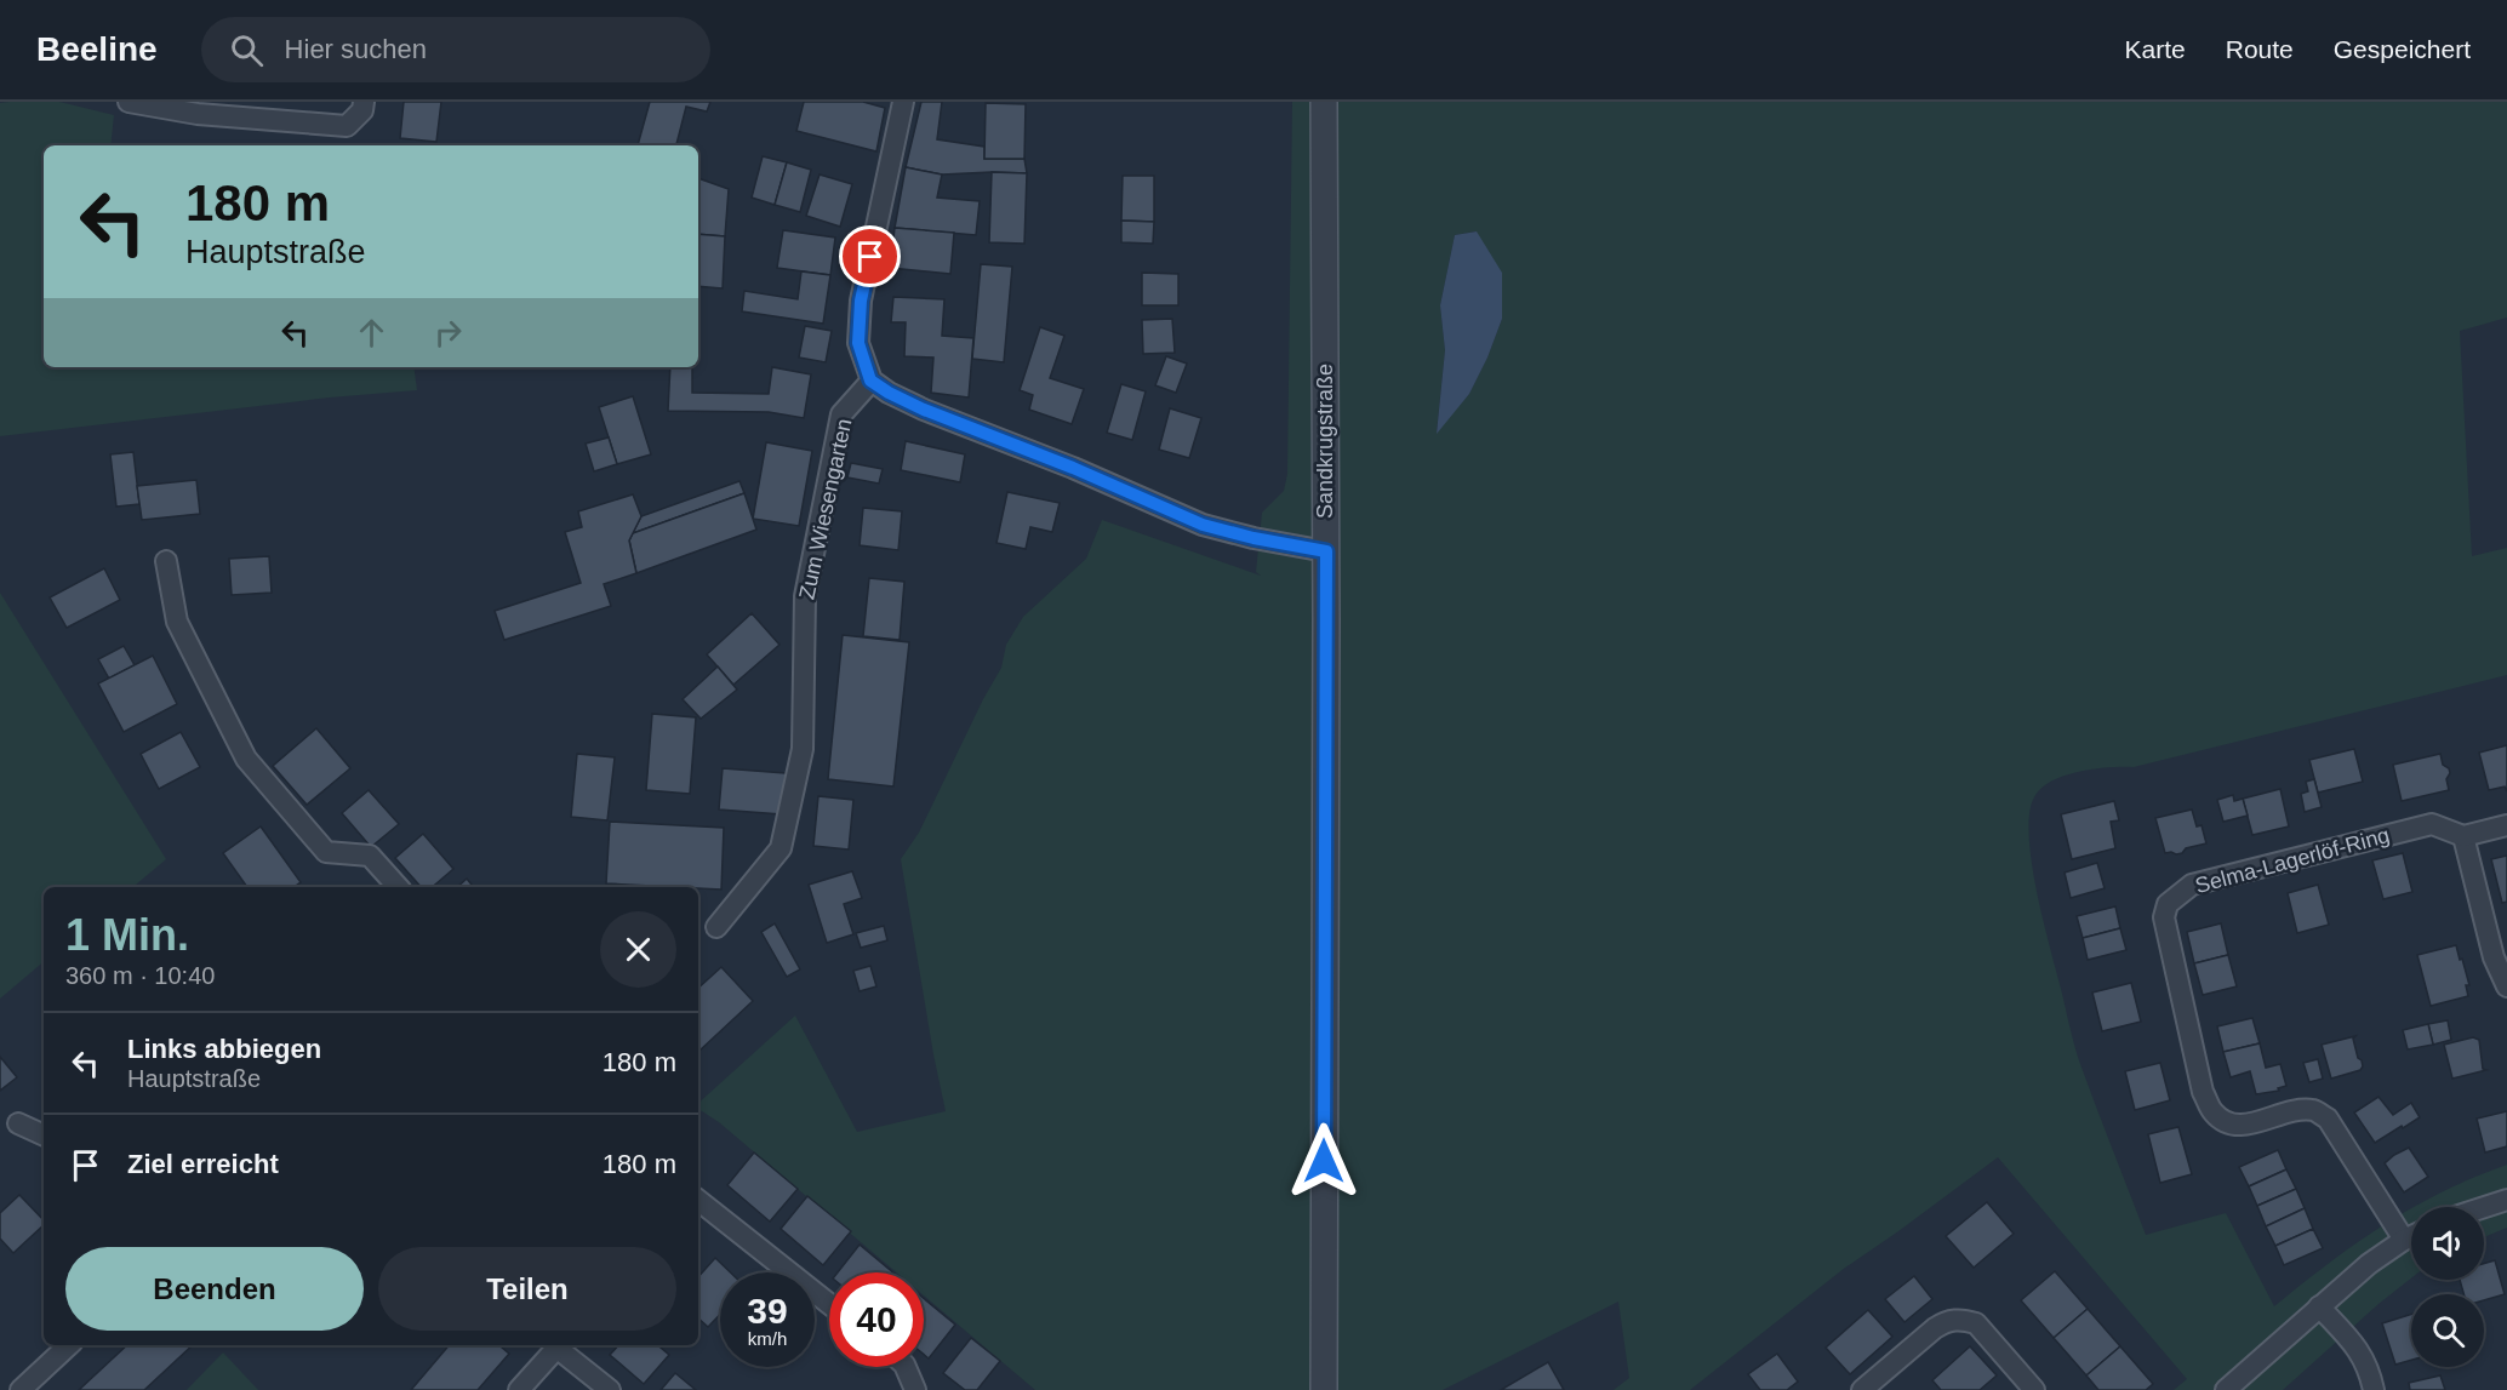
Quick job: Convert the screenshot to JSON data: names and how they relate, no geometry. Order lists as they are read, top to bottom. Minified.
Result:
{"streets":{"street":["Sandkrugstraße","Zum Wiesengarten","Selma-Lagerlöf-Ring"]},"page":{"header":"Beeline","search":"Hier suchen","nav":["Karte","Route","Gespeichert"],"turn":["180 m","Hauptstraße"],"heading":["1 Min.","360 m · 10:40"],"list":[{"name":"Links abbiegen","note":"Hauptstraße","value":"180 m"},{"name":"Ziel erreicht","value":"180 m"}],"buttons":["Beenden","Teilen"],"speed":"39 km/h","limit":"40"}}
